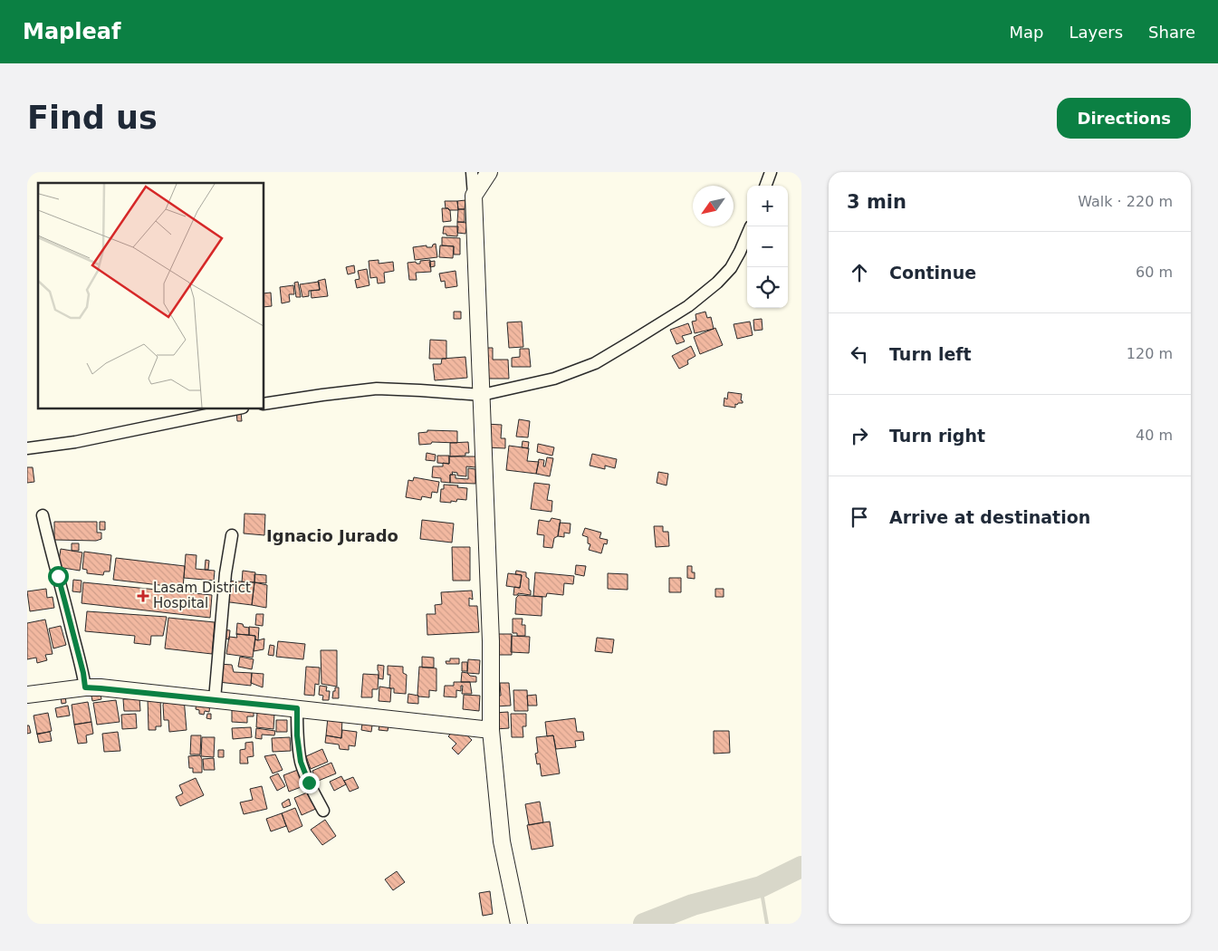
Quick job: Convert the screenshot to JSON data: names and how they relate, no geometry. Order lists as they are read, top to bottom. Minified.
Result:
{"districts":["Ignacio Jurado"],"places":{"health":["Lasam District Hospital"]},"north":"bottom left","page":{"header":"Mapleaf","nav":["Map","Layers","Share"],"buttons":"Directions","title":"Find us","heading":["3 min","Walk · 220 m"],"map_buttons":["+","−"],"list":[["Continue","60 m"],["Turn left","120 m"],["Turn right","40 m"],"Arrive at destination"]}}
